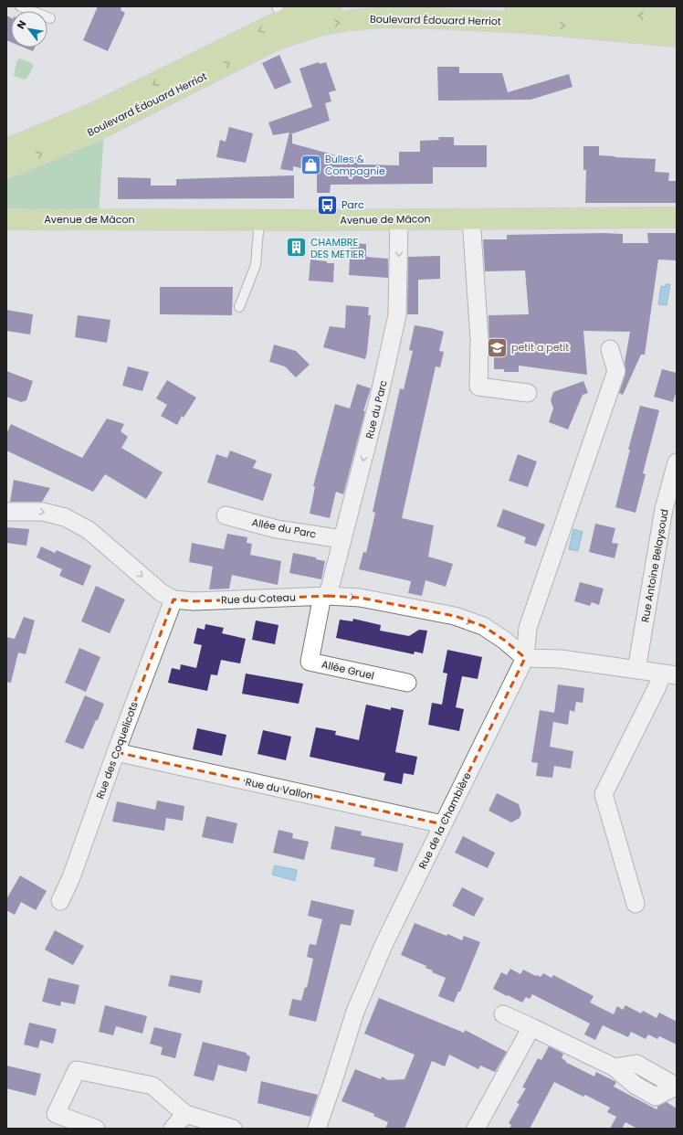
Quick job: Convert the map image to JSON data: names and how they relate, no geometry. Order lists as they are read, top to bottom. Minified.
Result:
{"streets":{"main road":["Boulevard Édouard Herriot","Avenue de Mâcon"],"street":["Rue du Parc","Allée du Parc","Rue Antoine Belaysoud","Rue du Coteau","Allée Gruel","Rue des Coquelicots","Rue du Vallon","Rue de la Chambière"]},"crossings":[["Avenue de Mâcon","Rue du Parc"],["Rue du Parc","Allée du Parc"],["Rue du Parc","Rue du Coteau"],["Rue du Parc","Allée Gruel"],["Rue du Coteau","Allée Gruel"],["Rue du Coteau","Rue des Coquelicots"],["Rue du Coteau","Rue de la Chambière"],["Rue des Coquelicots","Rue du Vallon"],["Rue du Vallon","Rue de la Chambière"]],"one_way":["Rue du Parc","Rue du Coteau"],"places":{"shop":["Bulles & Compagnie"],"bus stop":["Parc"],"building":["CHAMBRE DES METIER"],"school or university":["petit a petit"]},"north":"top left"}
